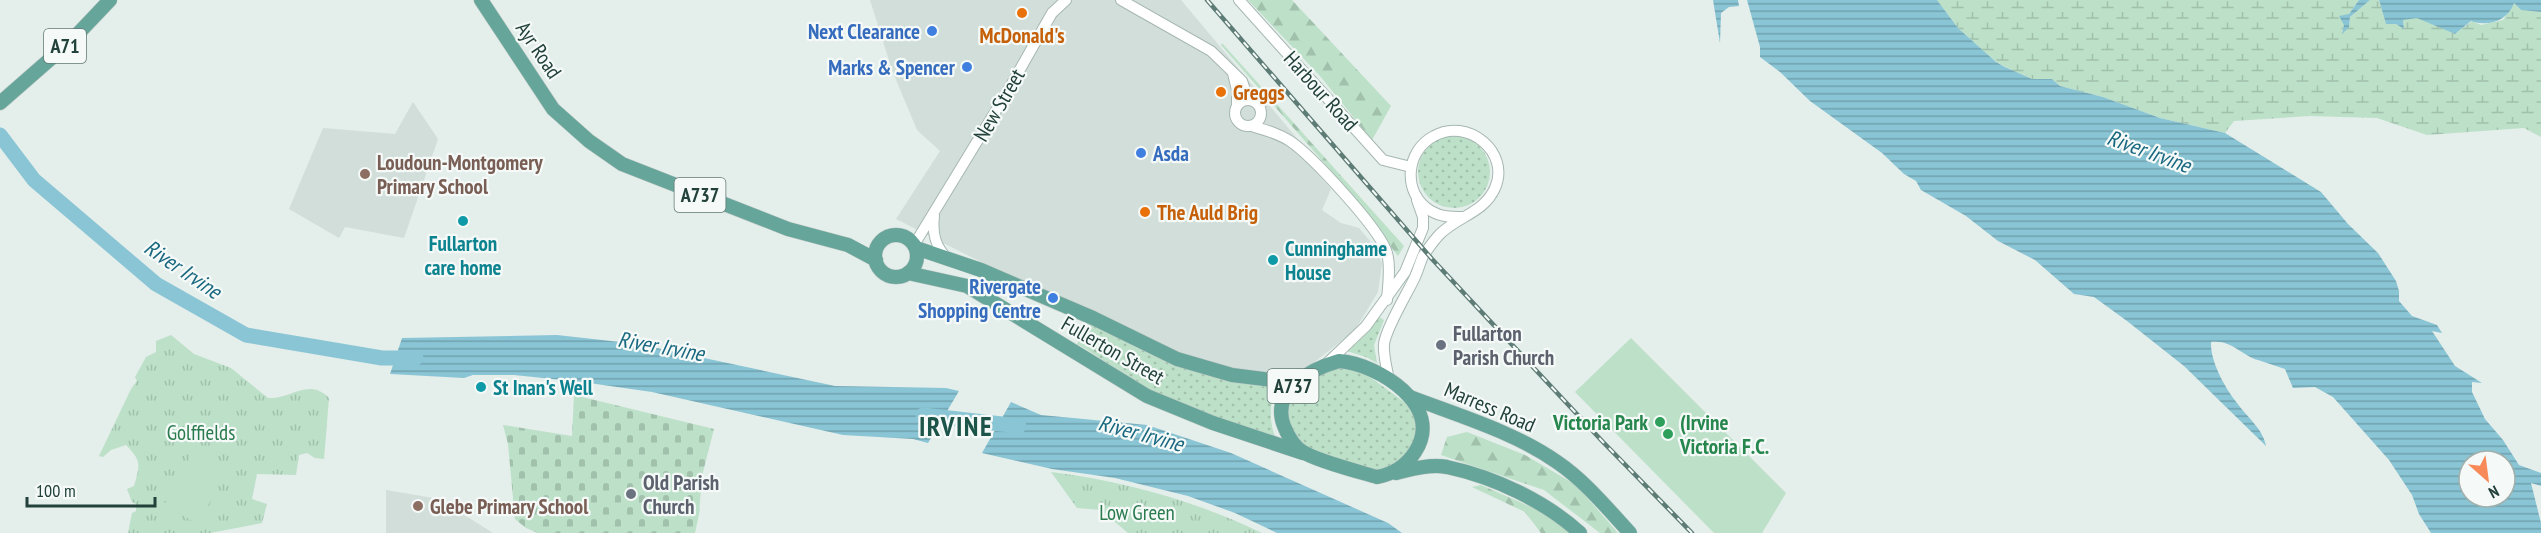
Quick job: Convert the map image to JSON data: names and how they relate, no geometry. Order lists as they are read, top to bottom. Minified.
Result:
{"streets":{"main road":["A71","Ayr Road","A737","Fullerton Street","Marress Road"],"street":["Harbour Road","New Street"]},"crossings":[["Ayr Road","A737"],["New Street","A737"],["New Street","Fullerton Street"],["A737","Fullerton Street"],["A737","Marress Road"],["Fullerton Street","Marress Road"]],"districts":["IRVINE"],"water":["River Irvine"],"parks":["Golffields","Low Green"],"places":["McDonald's","Next Clearance","Marks & Spencer","Greggs","Asda","Loudoun-Montgomery Primary School","The Auld Brig","Fullarton care home","Cunninghame House","Rivergate Shopping Centre","Fullarton Parish Church","St Inan's Well","Victoria Park","(Irvine Victoria F.C.","Old Parish Church","Glebe Primary School"],"scale_bar":"100 m","north":"bottom right"}
